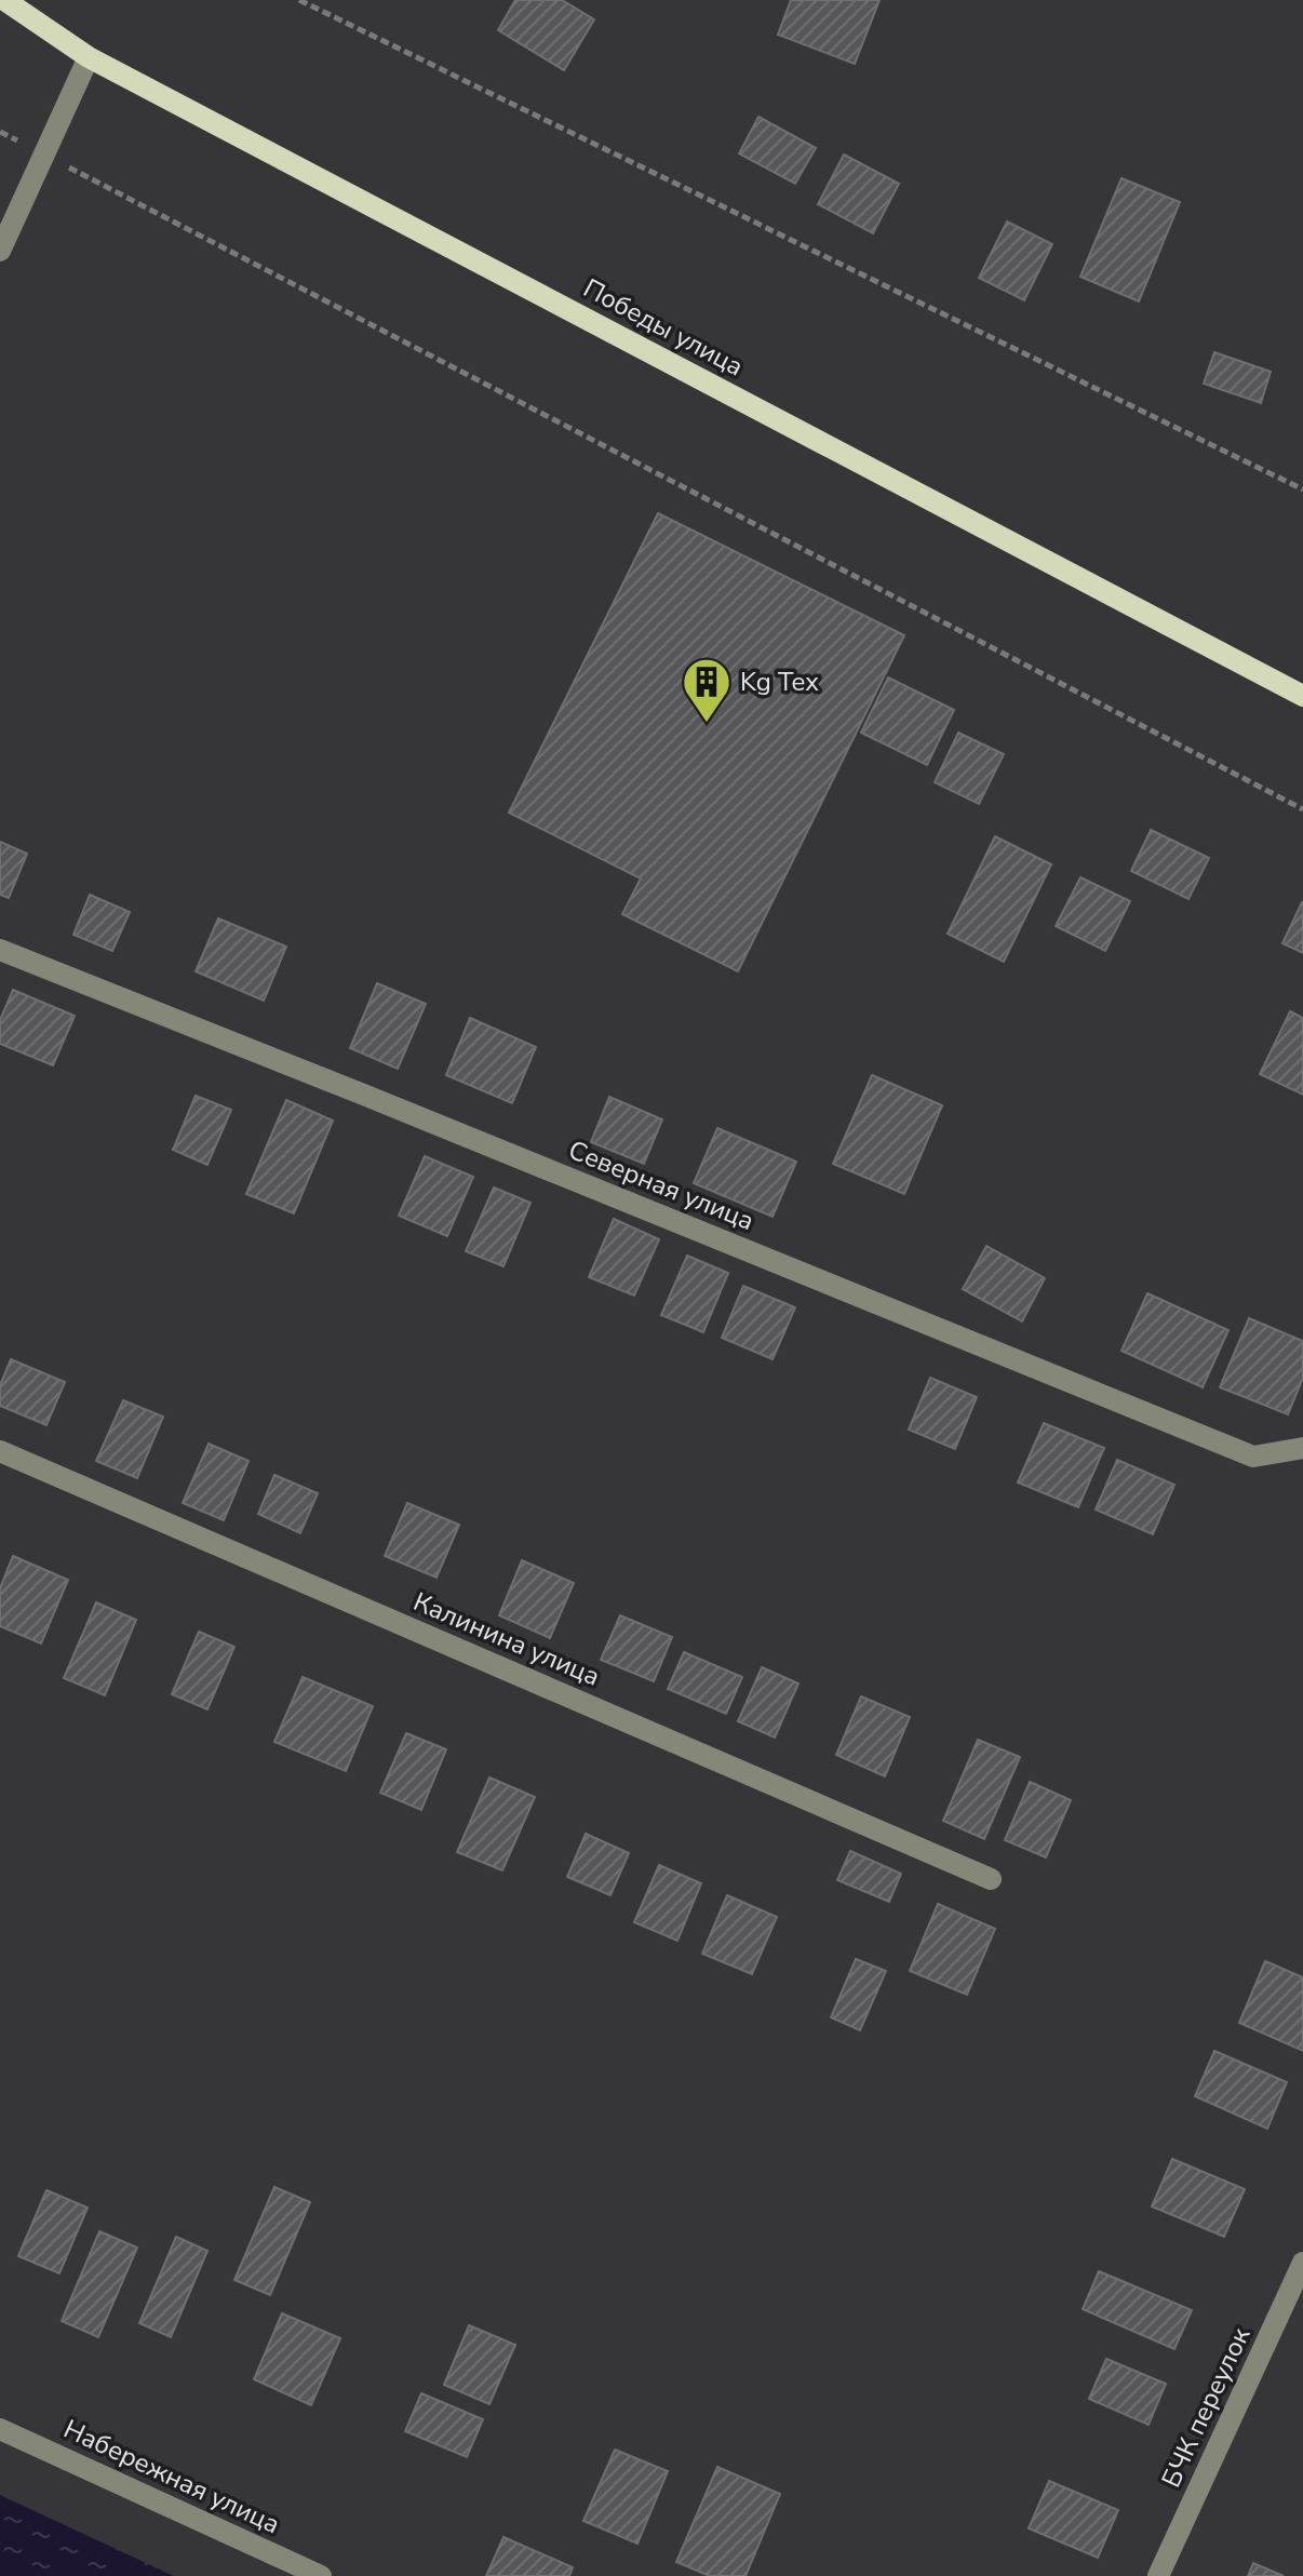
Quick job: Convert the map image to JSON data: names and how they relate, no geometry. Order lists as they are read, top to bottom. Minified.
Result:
{"streets":{"main road":["Победы улица"],"street":["Северная улица","Калинина улица","БЧК переулок","Набережная улица"]},"places":{"building":["Kg Tex"]}}
